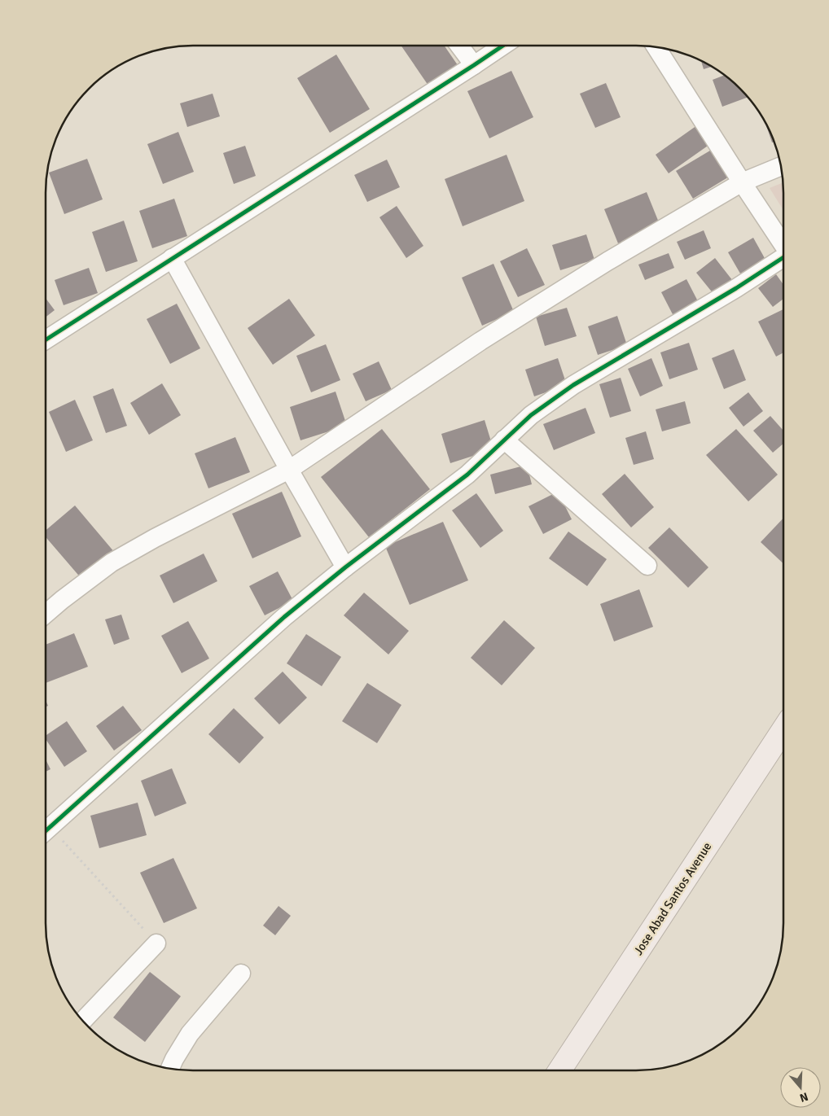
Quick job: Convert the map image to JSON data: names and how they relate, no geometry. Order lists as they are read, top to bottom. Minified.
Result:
{"streets":{"highway":["Jose Abad Santos Avenue"]},"north":"bottom"}
